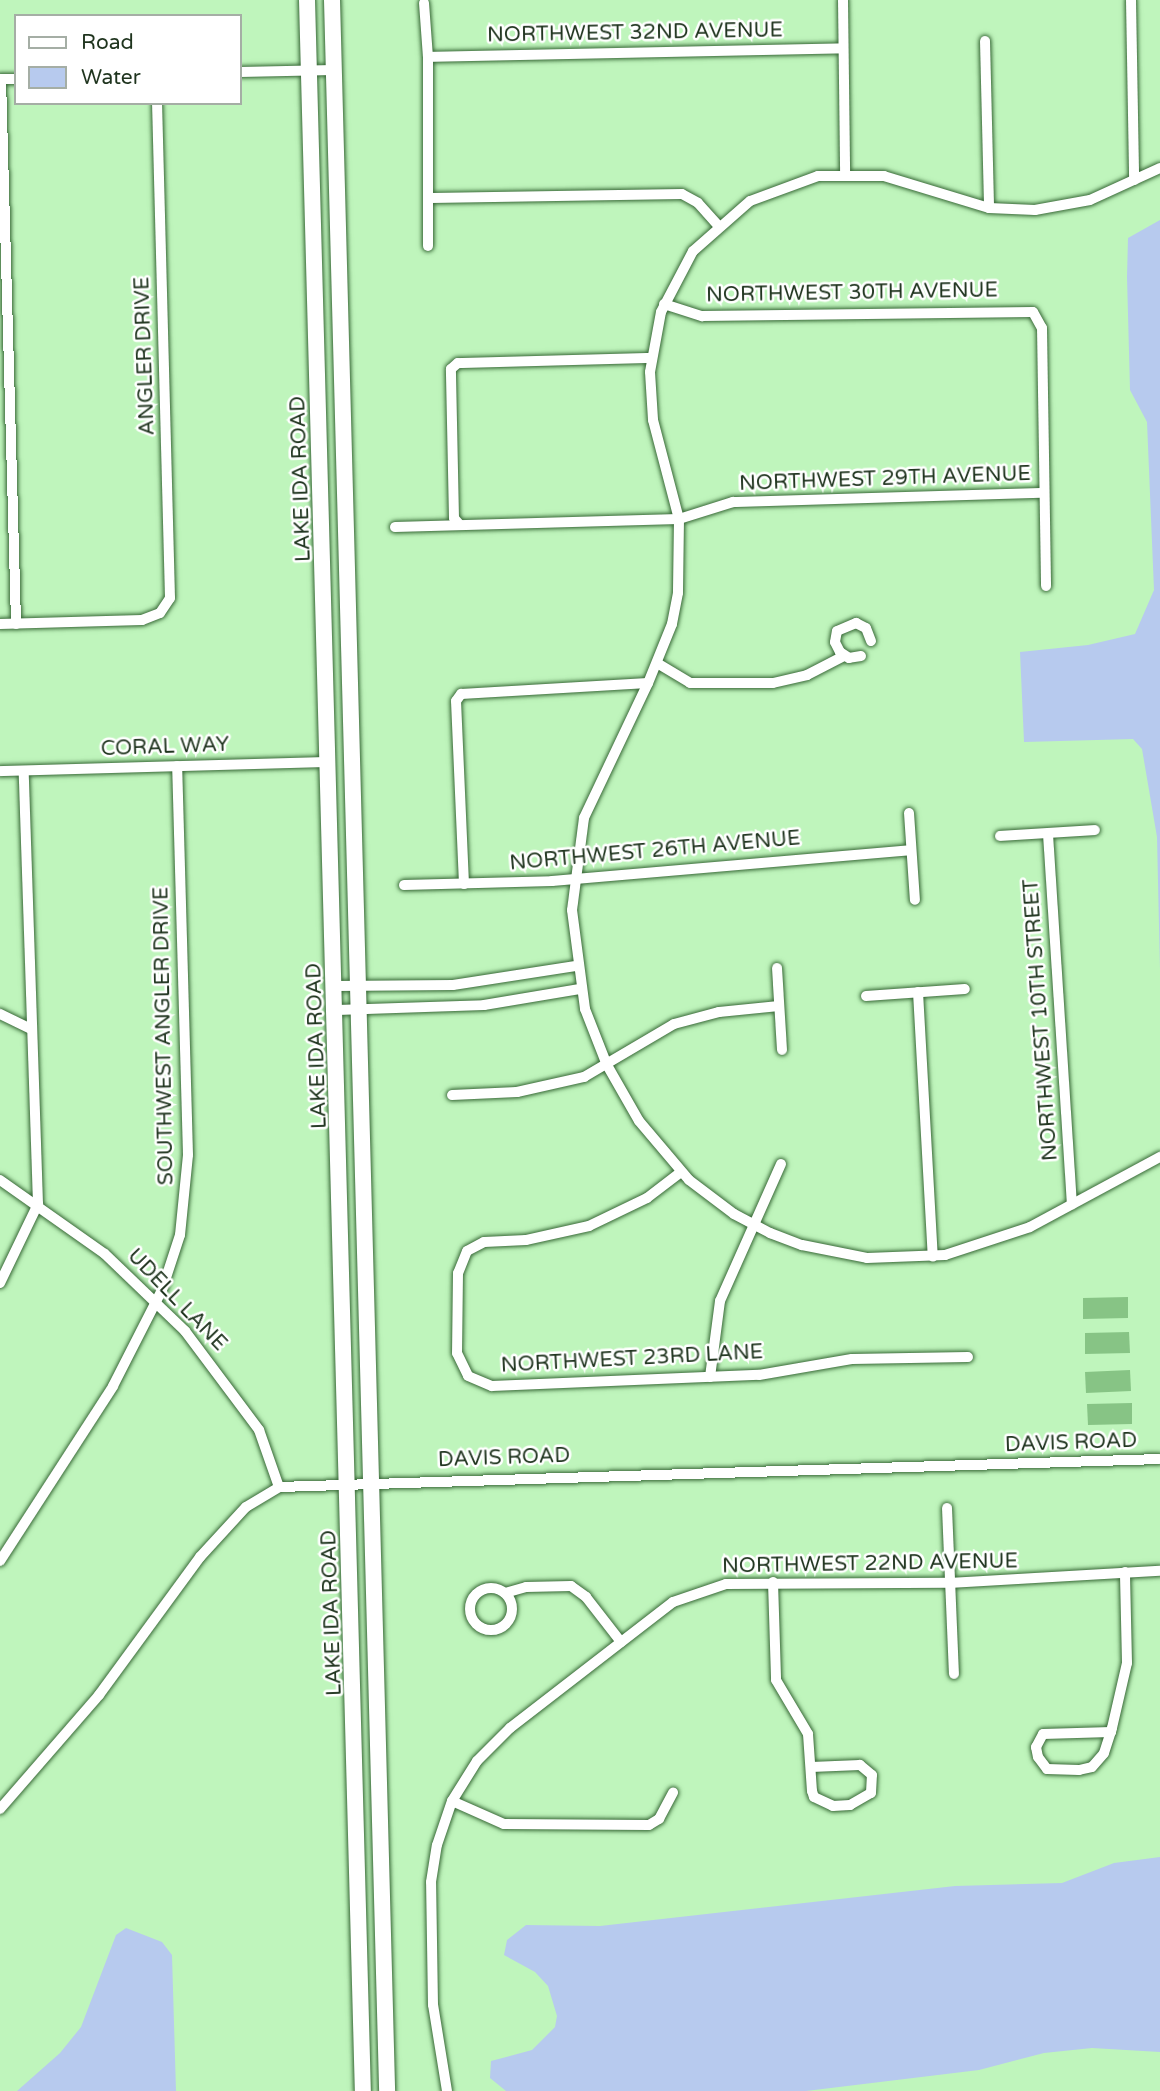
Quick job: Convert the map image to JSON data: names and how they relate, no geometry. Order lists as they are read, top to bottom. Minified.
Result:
{"streets":{"street":["NORTHWEST 32ND AVENUE","NORTHWEST 30TH AVENUE","ANGLER DRIVE","LAKE IDA ROAD","NORTHWEST 29TH AVENUE","CORAL WAY","NORTHWEST 26TH AVENUE","NORTHWEST 10TH STREET","SOUTHWEST ANGLER DRIVE","UDELL LANE","NORTHWEST 23RD LANE","DAVIS ROAD","NORTHWEST 22ND AVENUE"]},"crossings":[["NORTHWEST 30TH AVENUE","NORTHWEST 29TH AVENUE"],["LAKE IDA ROAD","CORAL WAY"],["LAKE IDA ROAD","DAVIS ROAD"],["CORAL WAY","SOUTHWEST ANGLER DRIVE"],["SOUTHWEST ANGLER DRIVE","UDELL LANE"],["UDELL LANE","DAVIS ROAD"]],"legend":["Road","Water"]}
